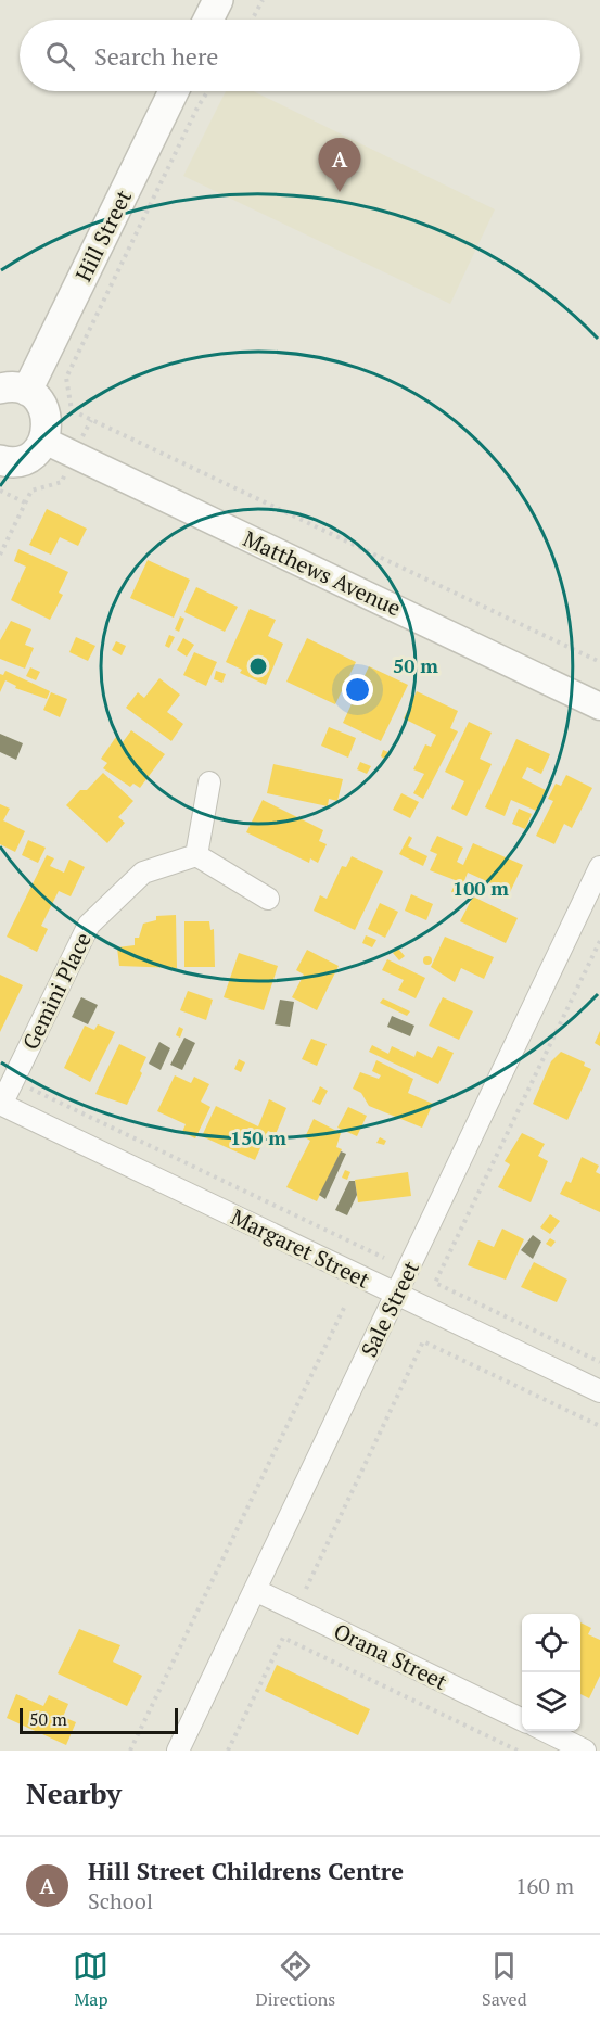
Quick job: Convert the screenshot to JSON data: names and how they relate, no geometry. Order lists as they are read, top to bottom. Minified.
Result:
{"streets":{"main road":["Hill Street"],"street":["Matthews Avenue","Gemini Place","Margaret Street","Sale Street","Orana Street"]},"crossings":[["Gemini Place","Margaret Street"],["Margaret Street","Sale Street"],["Sale Street","Orana Street"]],"scale_bar":"50 m","page":{"search":"Search here","pins":"A","scale":"50 m","heading":"Nearby","list":[{"mark":"A","name":"Hill Street Childrens Centre","note":"School","value":"160 m"}],"nav":["Map","Directions","Saved"]},"rings":["50 m","100 m","150 m"]}
